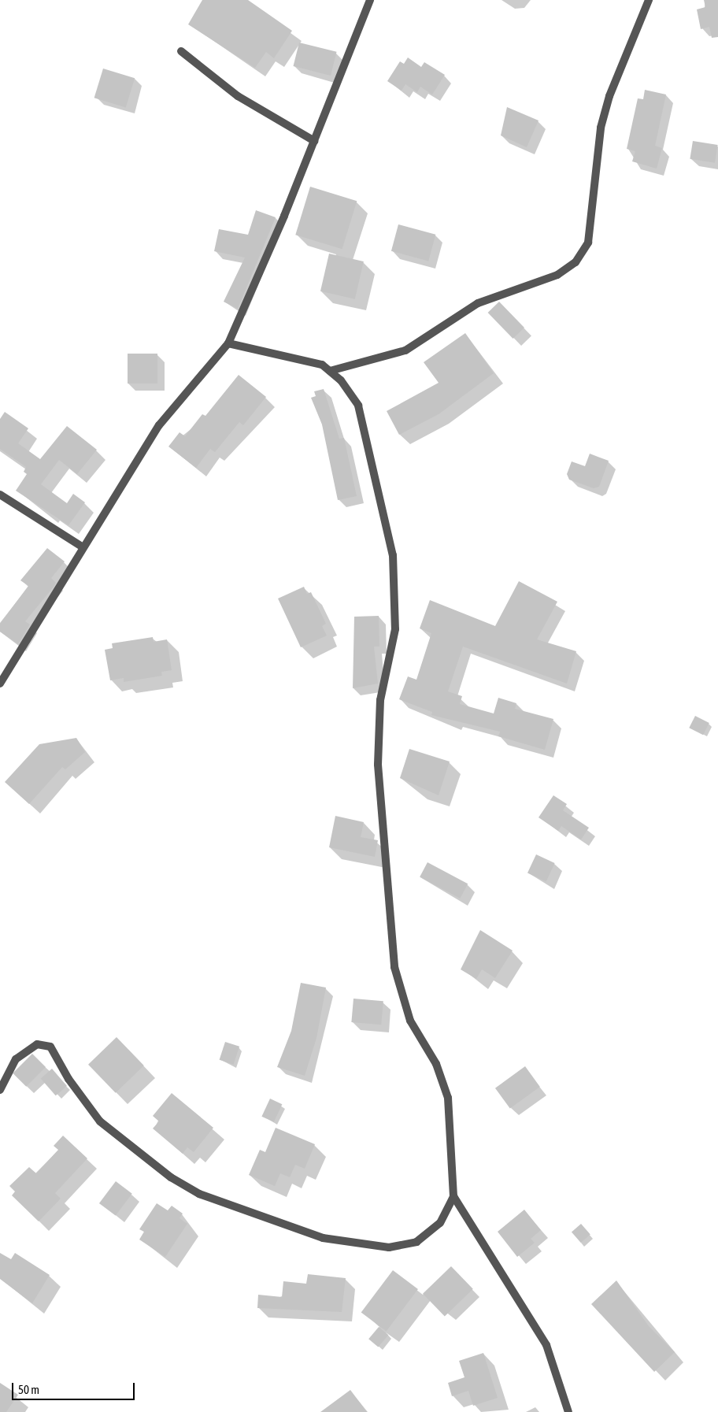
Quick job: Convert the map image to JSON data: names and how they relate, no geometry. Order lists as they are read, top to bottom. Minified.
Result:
{"scale_bar":"50 m"}
